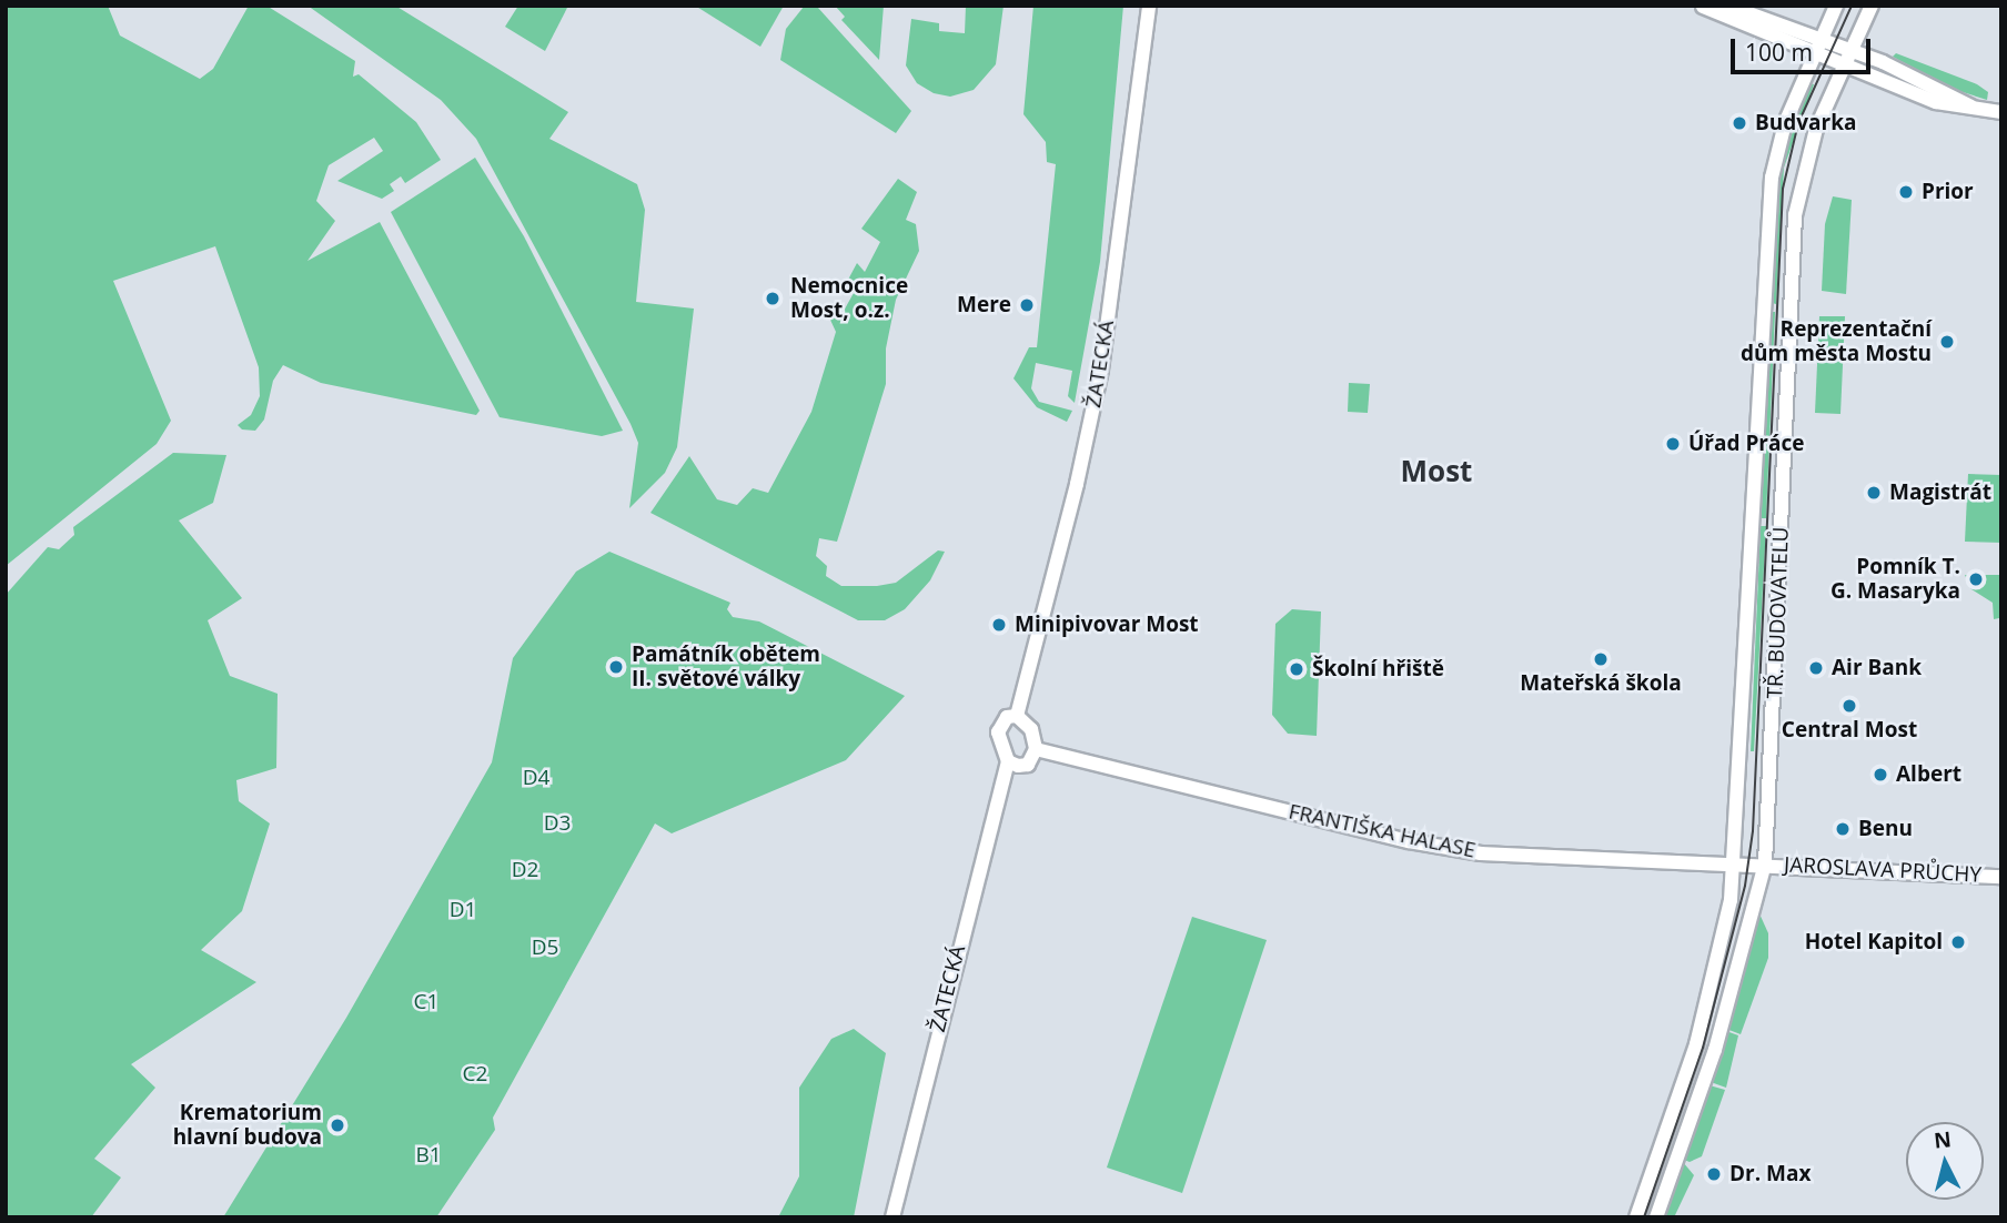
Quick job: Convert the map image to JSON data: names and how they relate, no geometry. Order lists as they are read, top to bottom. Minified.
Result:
{"streets":{"street":["ŽATECKÁ","TŘ. BUDOVATELŮ","FRANTIŠKA HALASE","JAROSLAVA PRŮCHY"]},"crossings":[["ŽATECKÁ","FRANTIŠKA HALASE"],["TŘ. BUDOVATELŮ","FRANTIŠKA HALASE"],["TŘ. BUDOVATELŮ","JAROSLAVA PRŮCHY"],["FRANTIŠKA HALASE","JAROSLAVA PRŮCHY"]],"districts":["Most"],"parks":["D4","D3","D2","D1","D5","C1","C2","B1"],"places":["Budvarka","Prior","Nemocnice Most, o.z.","Mere","Reprezentační dům města Mostu","Úřad Práce","Magistrát","Pomník T. G. Masaryka","Minipivovar Most","Mateřská škola","Památník obětem II. světové války","Air Bank","Školní hřiště","Central Most","Albert","Benu","Hotel Kapitol","Krematorium hlavní budova","Dr. Max"],"scale_bar":"100 m","north":"top"}
